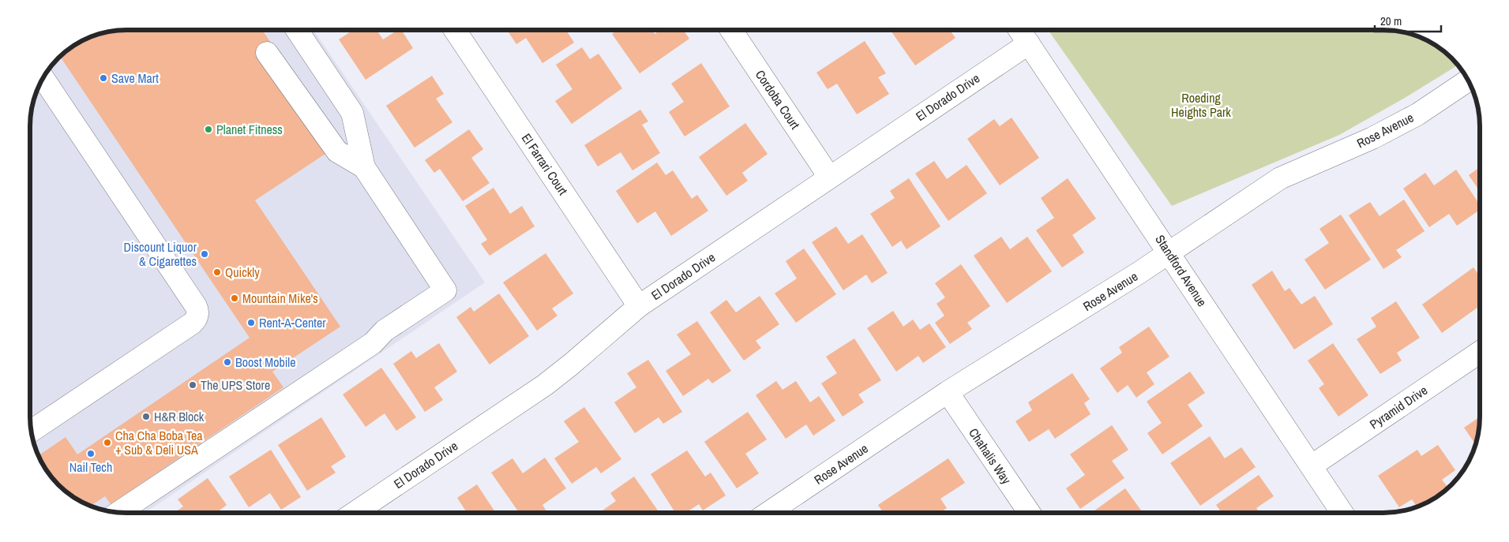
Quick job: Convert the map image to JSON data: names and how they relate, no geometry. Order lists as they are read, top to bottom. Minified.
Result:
{"streets":{"street":["El Dorado Drive","Cordoba Court","Rose Avenue","El Farrari Court","Standford Avenue","Pyramid Drive","Chahalis Way"]},"crossings":[["El Dorado Drive","Cordoba Court"],["El Dorado Drive","El Farrari Court"],["El Dorado Drive","Standford Avenue"],["Rose Avenue","Standford Avenue"],["Rose Avenue","Chahalis Way"],["Standford Avenue","Pyramid Drive"]],"parks":["Roeding Heights Park"],"places":["Save Mart","Planet Fitness","Discount Liquor & Cigarettes","Quickly","Mountain Mike's","Rent-A-Center","Boost Mobile","The UPS Store","H&R Block","Cha Cha Boba Tea + Sub & Deli USA","Nail Tech"],"scale_bar":"20 m"}
